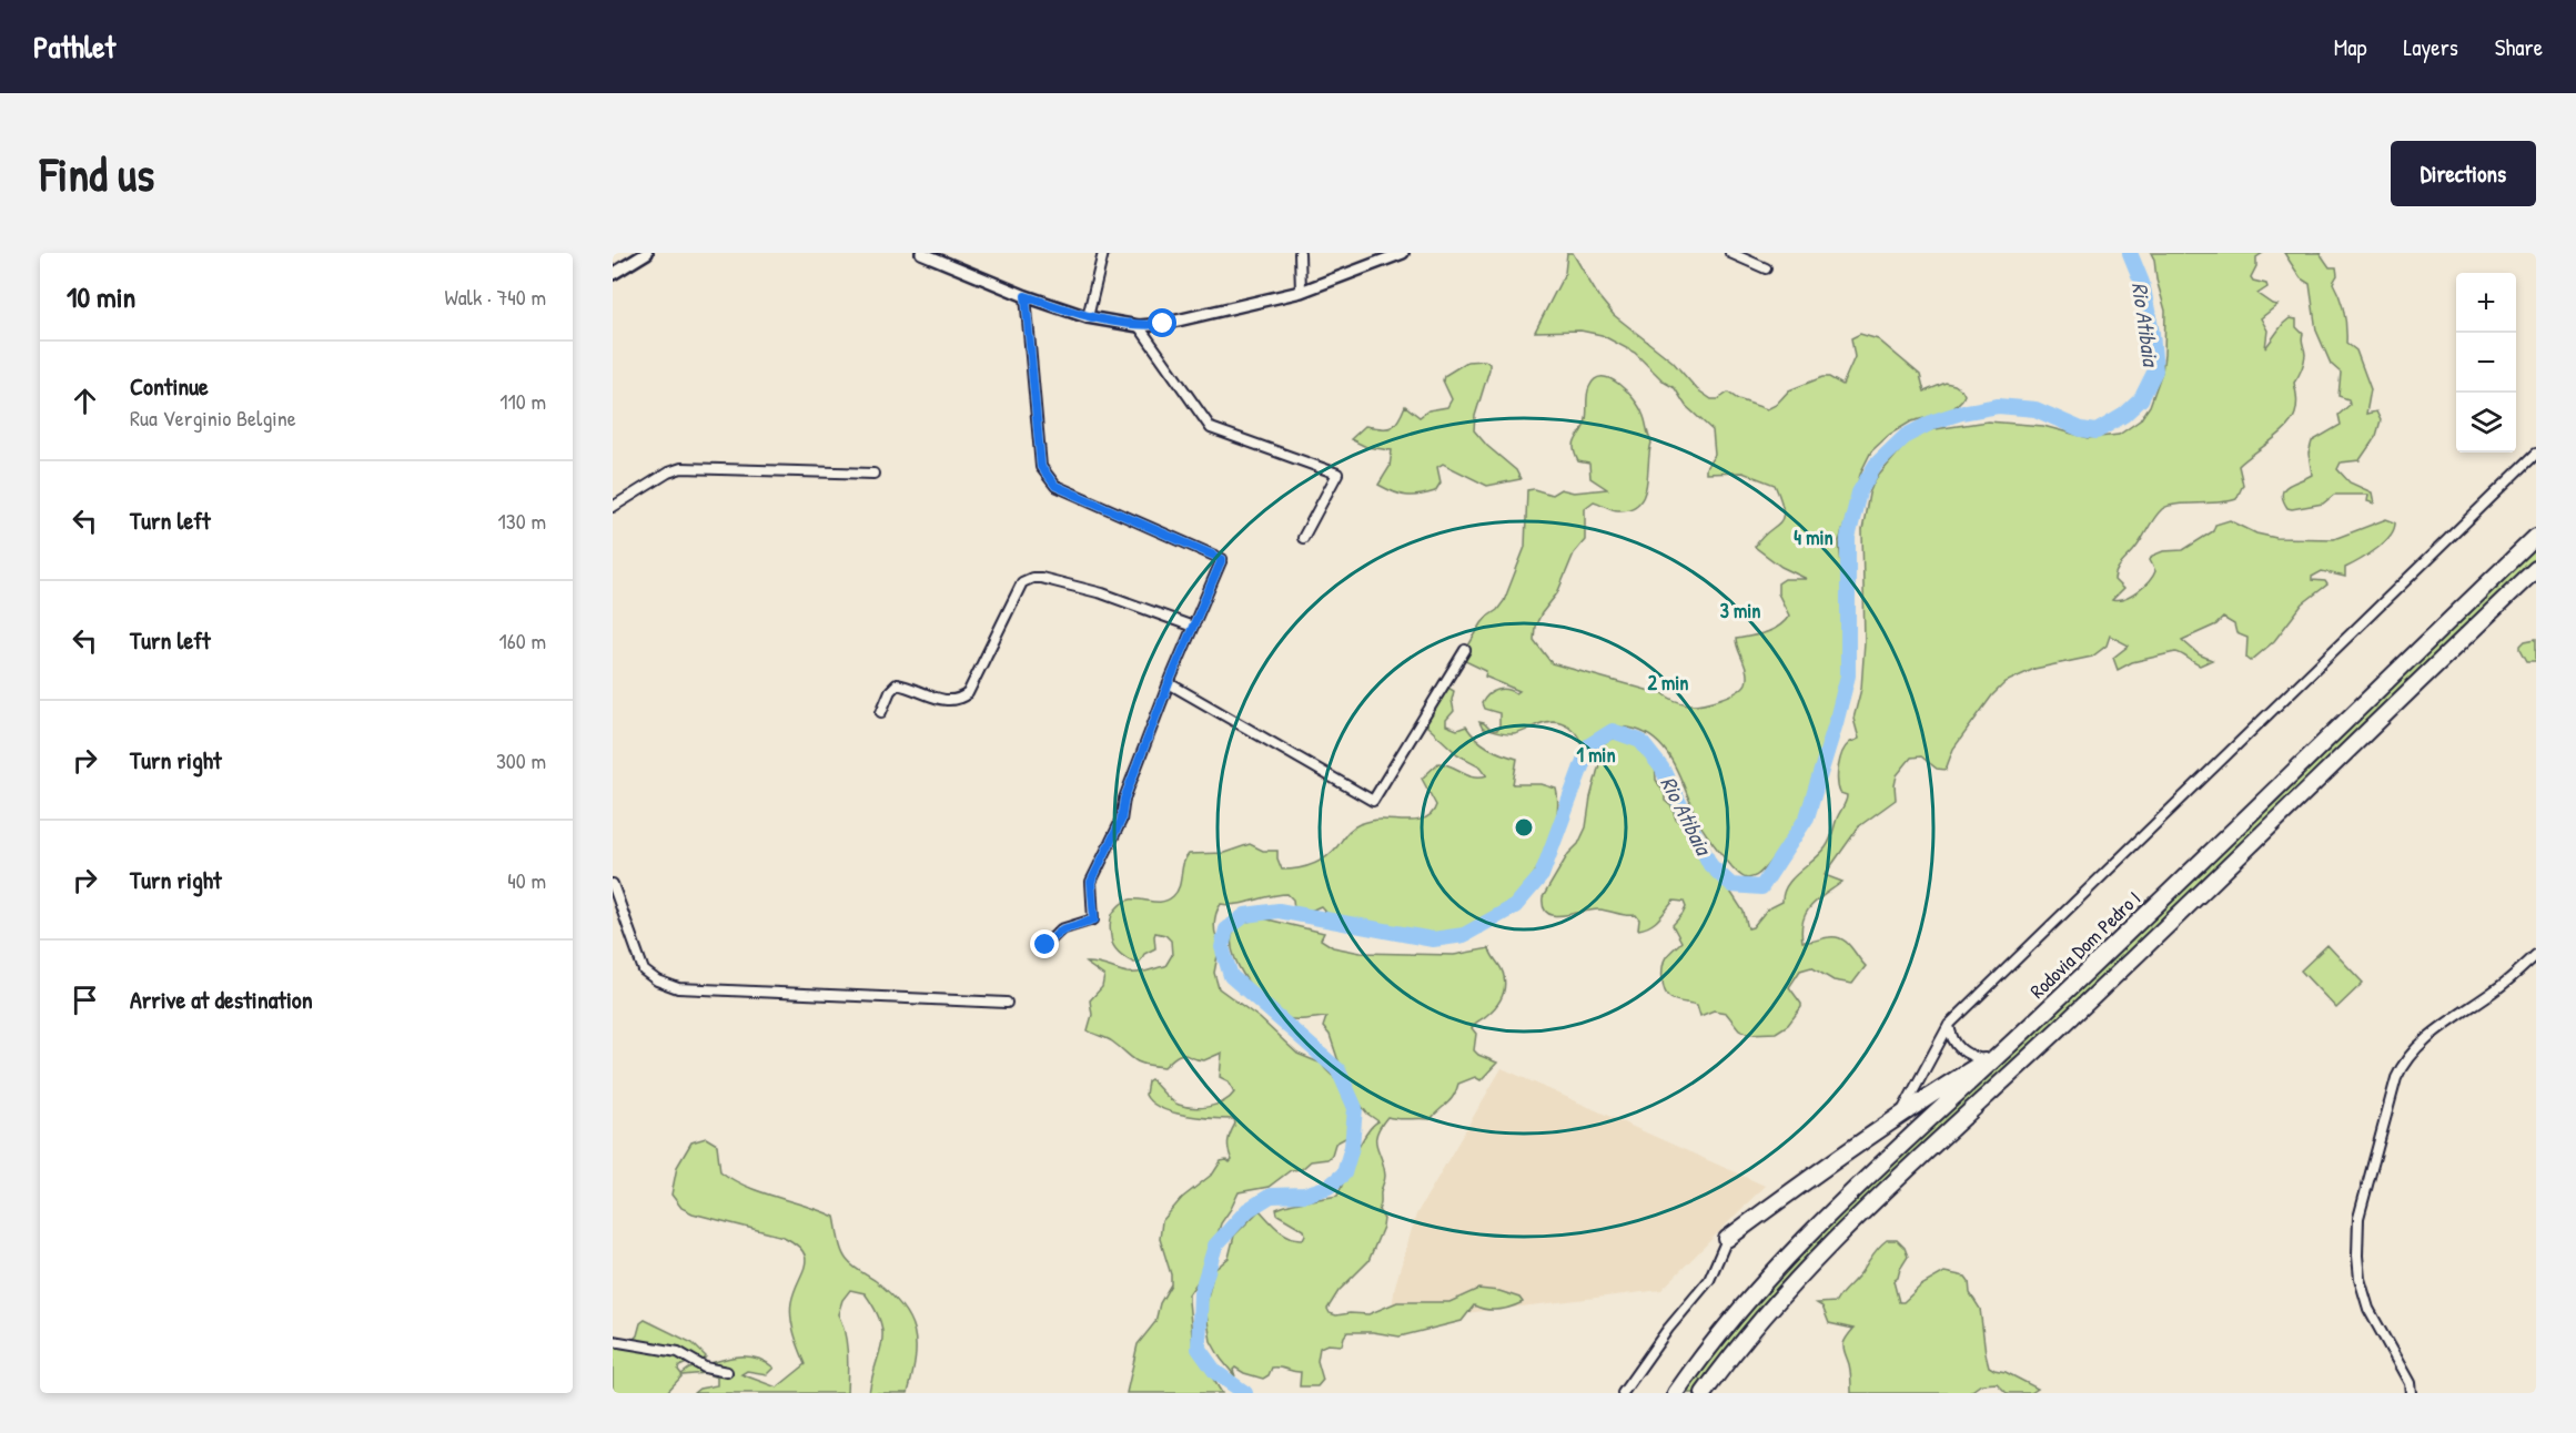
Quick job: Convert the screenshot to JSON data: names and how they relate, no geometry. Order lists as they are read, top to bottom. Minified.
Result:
{"streets":{"highway":["Rodovia Dom Pedro I"]},"water":["Rio Atibaia"],"page":{"header":"Pathlet","nav":["Map","Layers","Share"],"buttons":"Directions","title":"Find us","heading":["10 min","Walk · 740 m"],"map_buttons":["+","−"],"list":[["Continue","Rua Verginio Belgine","110 m"],["Turn left","130 m"],["Turn left","160 m"],["Turn right","300 m"],["Turn right","40 m"],"Arrive at destination"]},"rings":["4 min","3 min","2 min","1 min"]}
